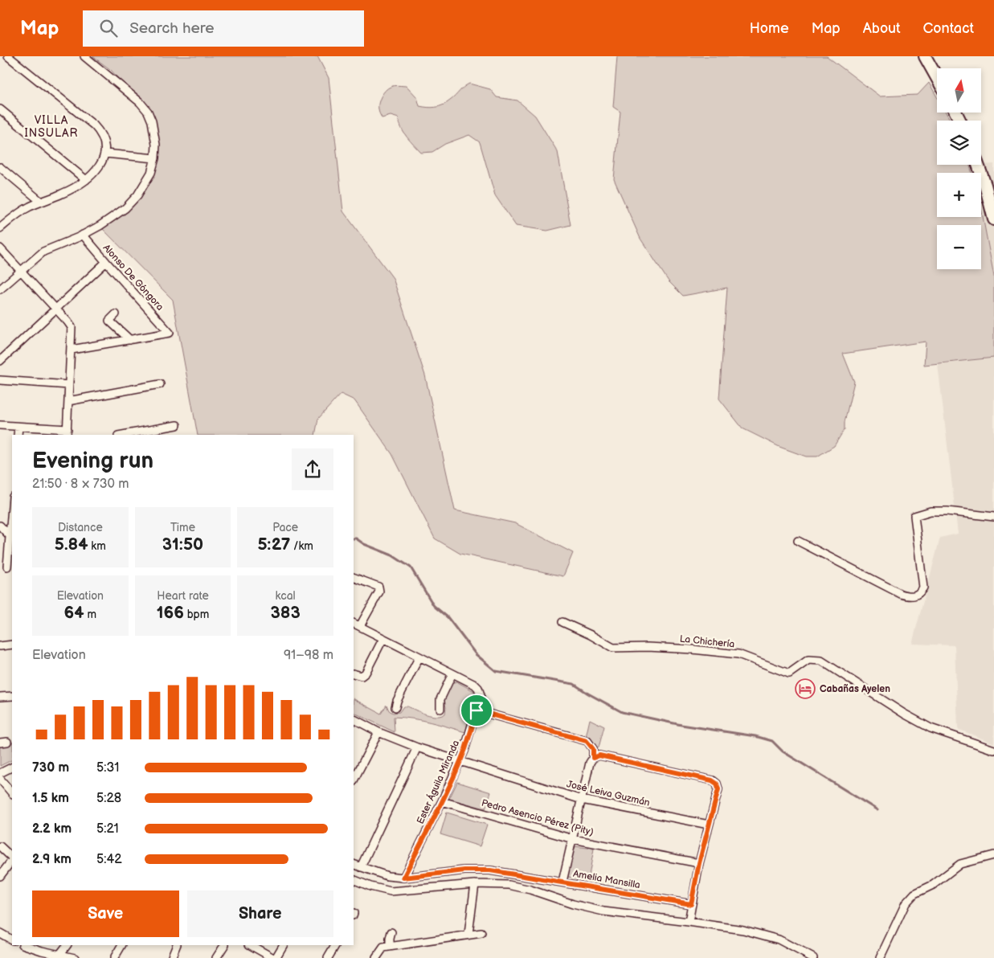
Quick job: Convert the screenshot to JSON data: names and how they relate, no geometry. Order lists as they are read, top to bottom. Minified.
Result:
{"streets":{"street":["Alonso De Góngora","La Chichería","Ester Águila Miranda","José Leiva Guzmán","Pedro Asencio Pérez (Pity)","Amelia Mansilla"]},"crossings":[["Ester Águila Miranda","José Leiva Guzmán"],["Ester Águila Miranda","Pedro Asencio Pérez (Pity)"],["Ester Águila Miranda","Amelia Mansilla"]],"districts":["VILLA INSULAR"],"places":{"hotel":["Cabañas Ayelen"]},"north":"top","page":{"header":"Map","search":"Search here","nav":["Home","Map","About","Contact"],"map_buttons":["+","−"],"heading":["Evening run","21:50 · 8 × 730 m"],"stats":[["Distance","5.84 km"],["Time","31:50"],["Pace","5:27 /km"],["Elevation","64 m"],["Heart rate","166 bpm"],["kcal","383"]],"chart":["Elevation","91–98 m"],"list":[{"name":"730 m","note":"5:31"},{"name":"1.5 km","note":"5:28"},{"name":"2.2 km","note":"5:21"},{"name":"2.9 km","note":"5:42"}],"buttons":["Save","Share"]}}
